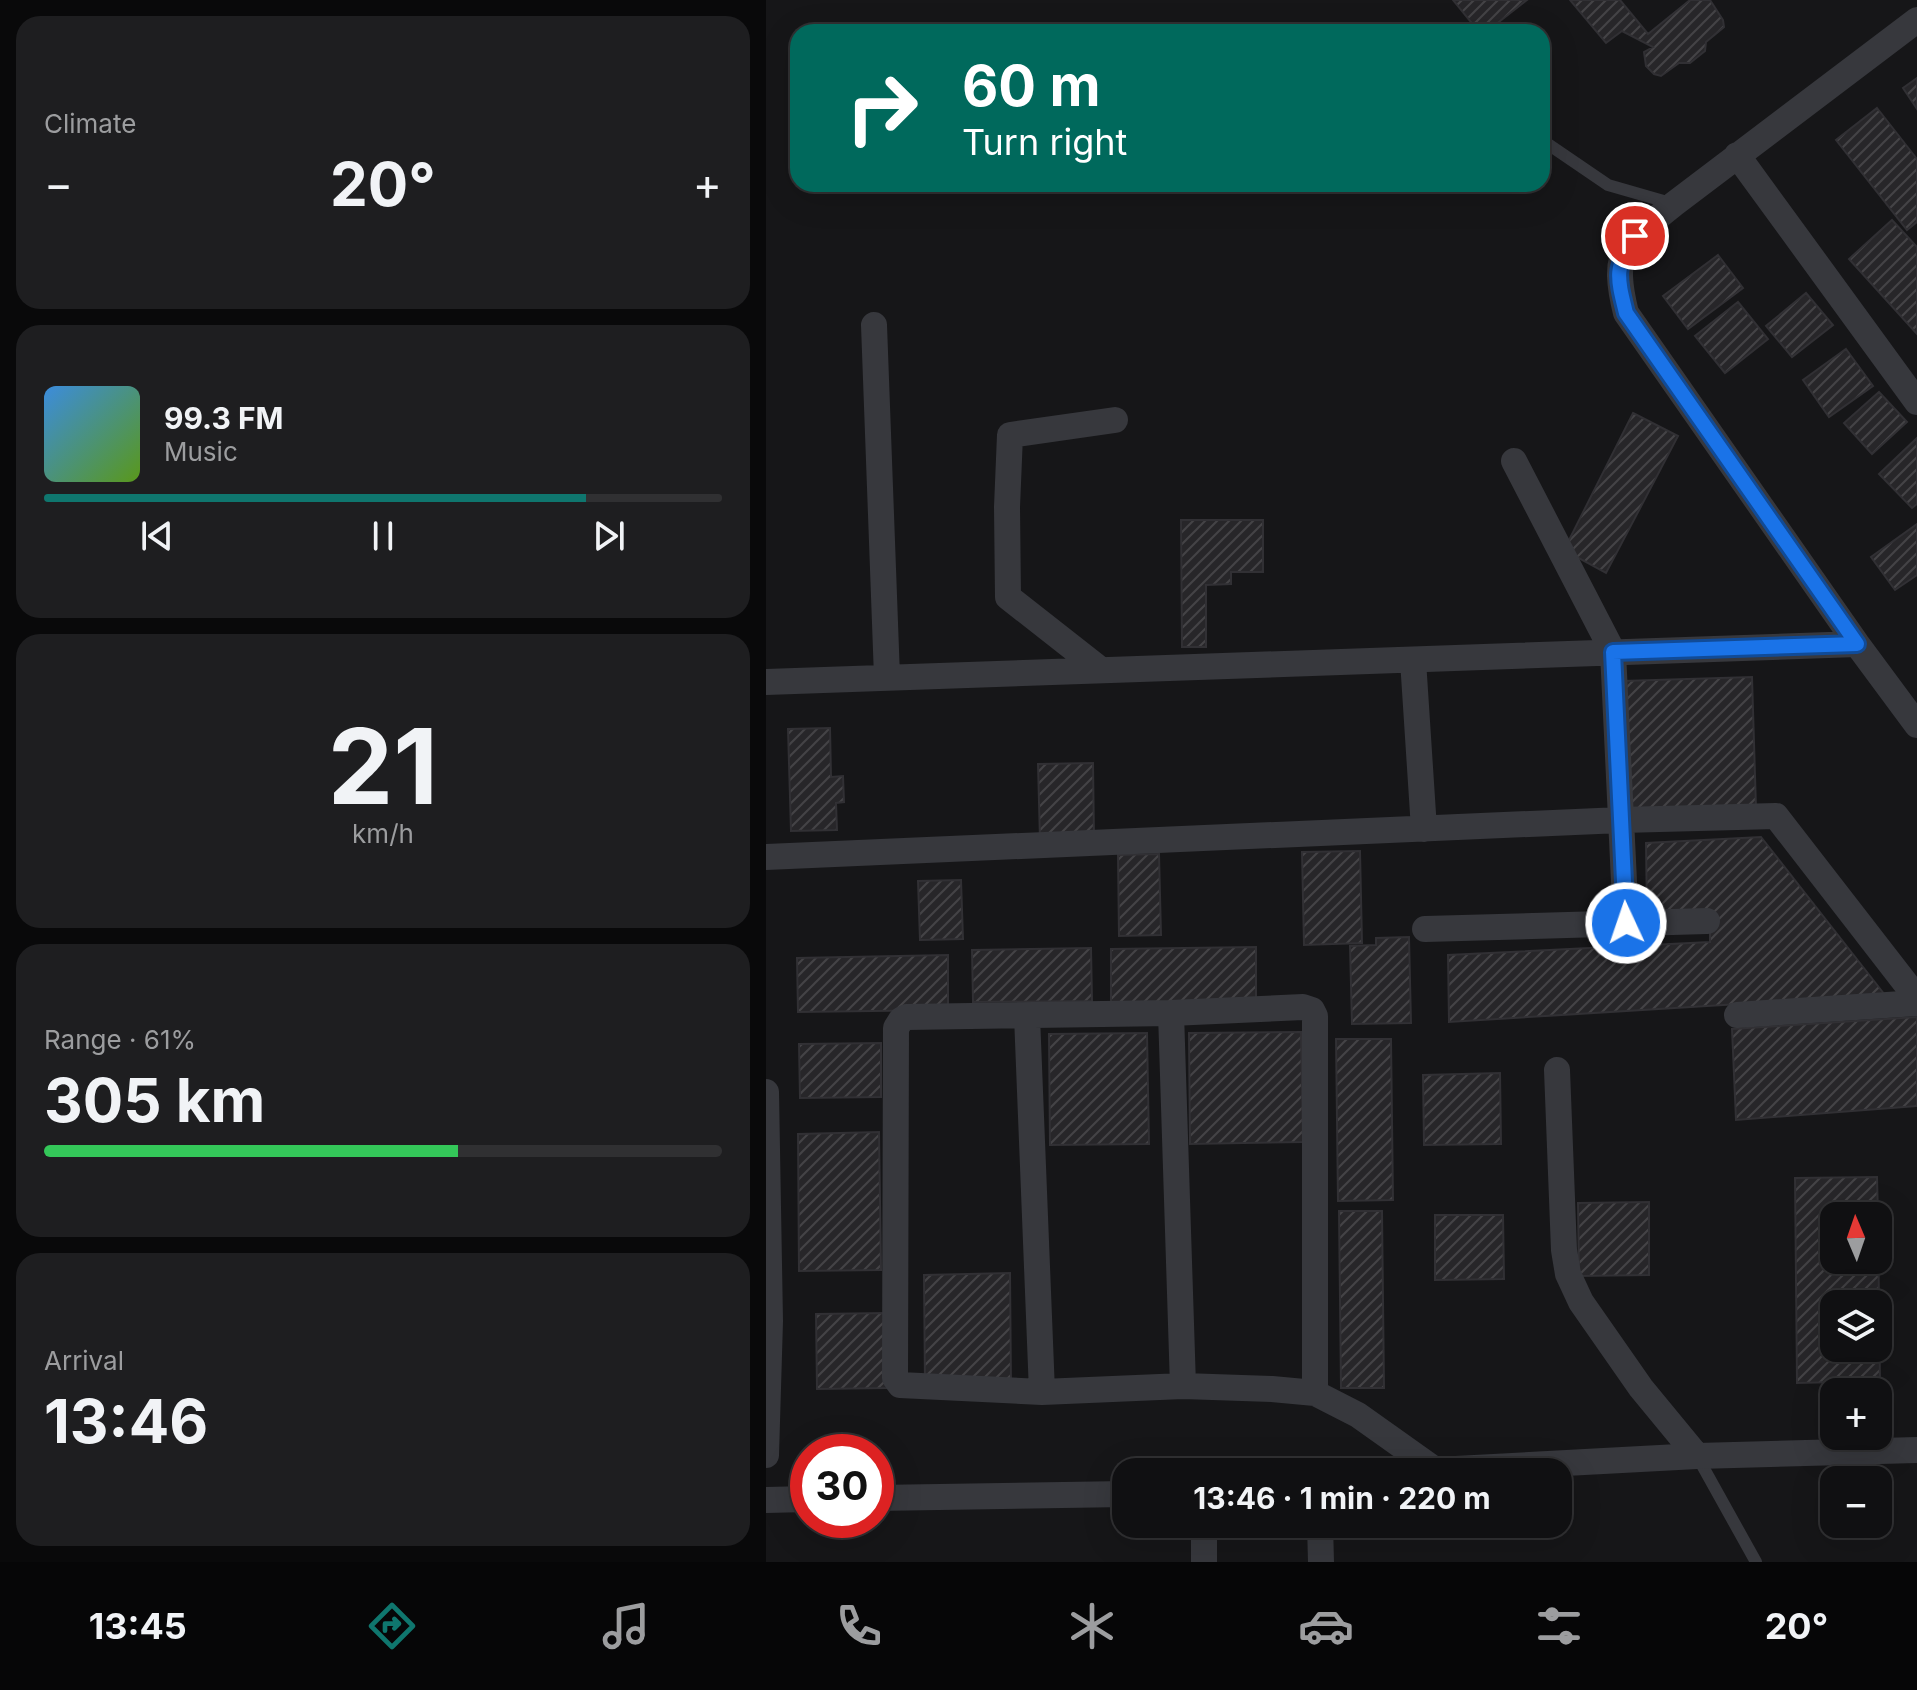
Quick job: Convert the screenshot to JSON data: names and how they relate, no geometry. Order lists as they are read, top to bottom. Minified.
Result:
{"north":"top","page":{"tile":["Climate",["21","km/h"],["Range · 61%","305 km"],["Arrival","13:46"]],"turn":["60 m","Turn right"],"heat":["−","20°","+"],"song":["99.3 FM","Music"],"map_buttons":["+","−"],"limit":"30","trip":"13:46 · 1 min · 220 m","tabs":["13:45","20°"]}}
